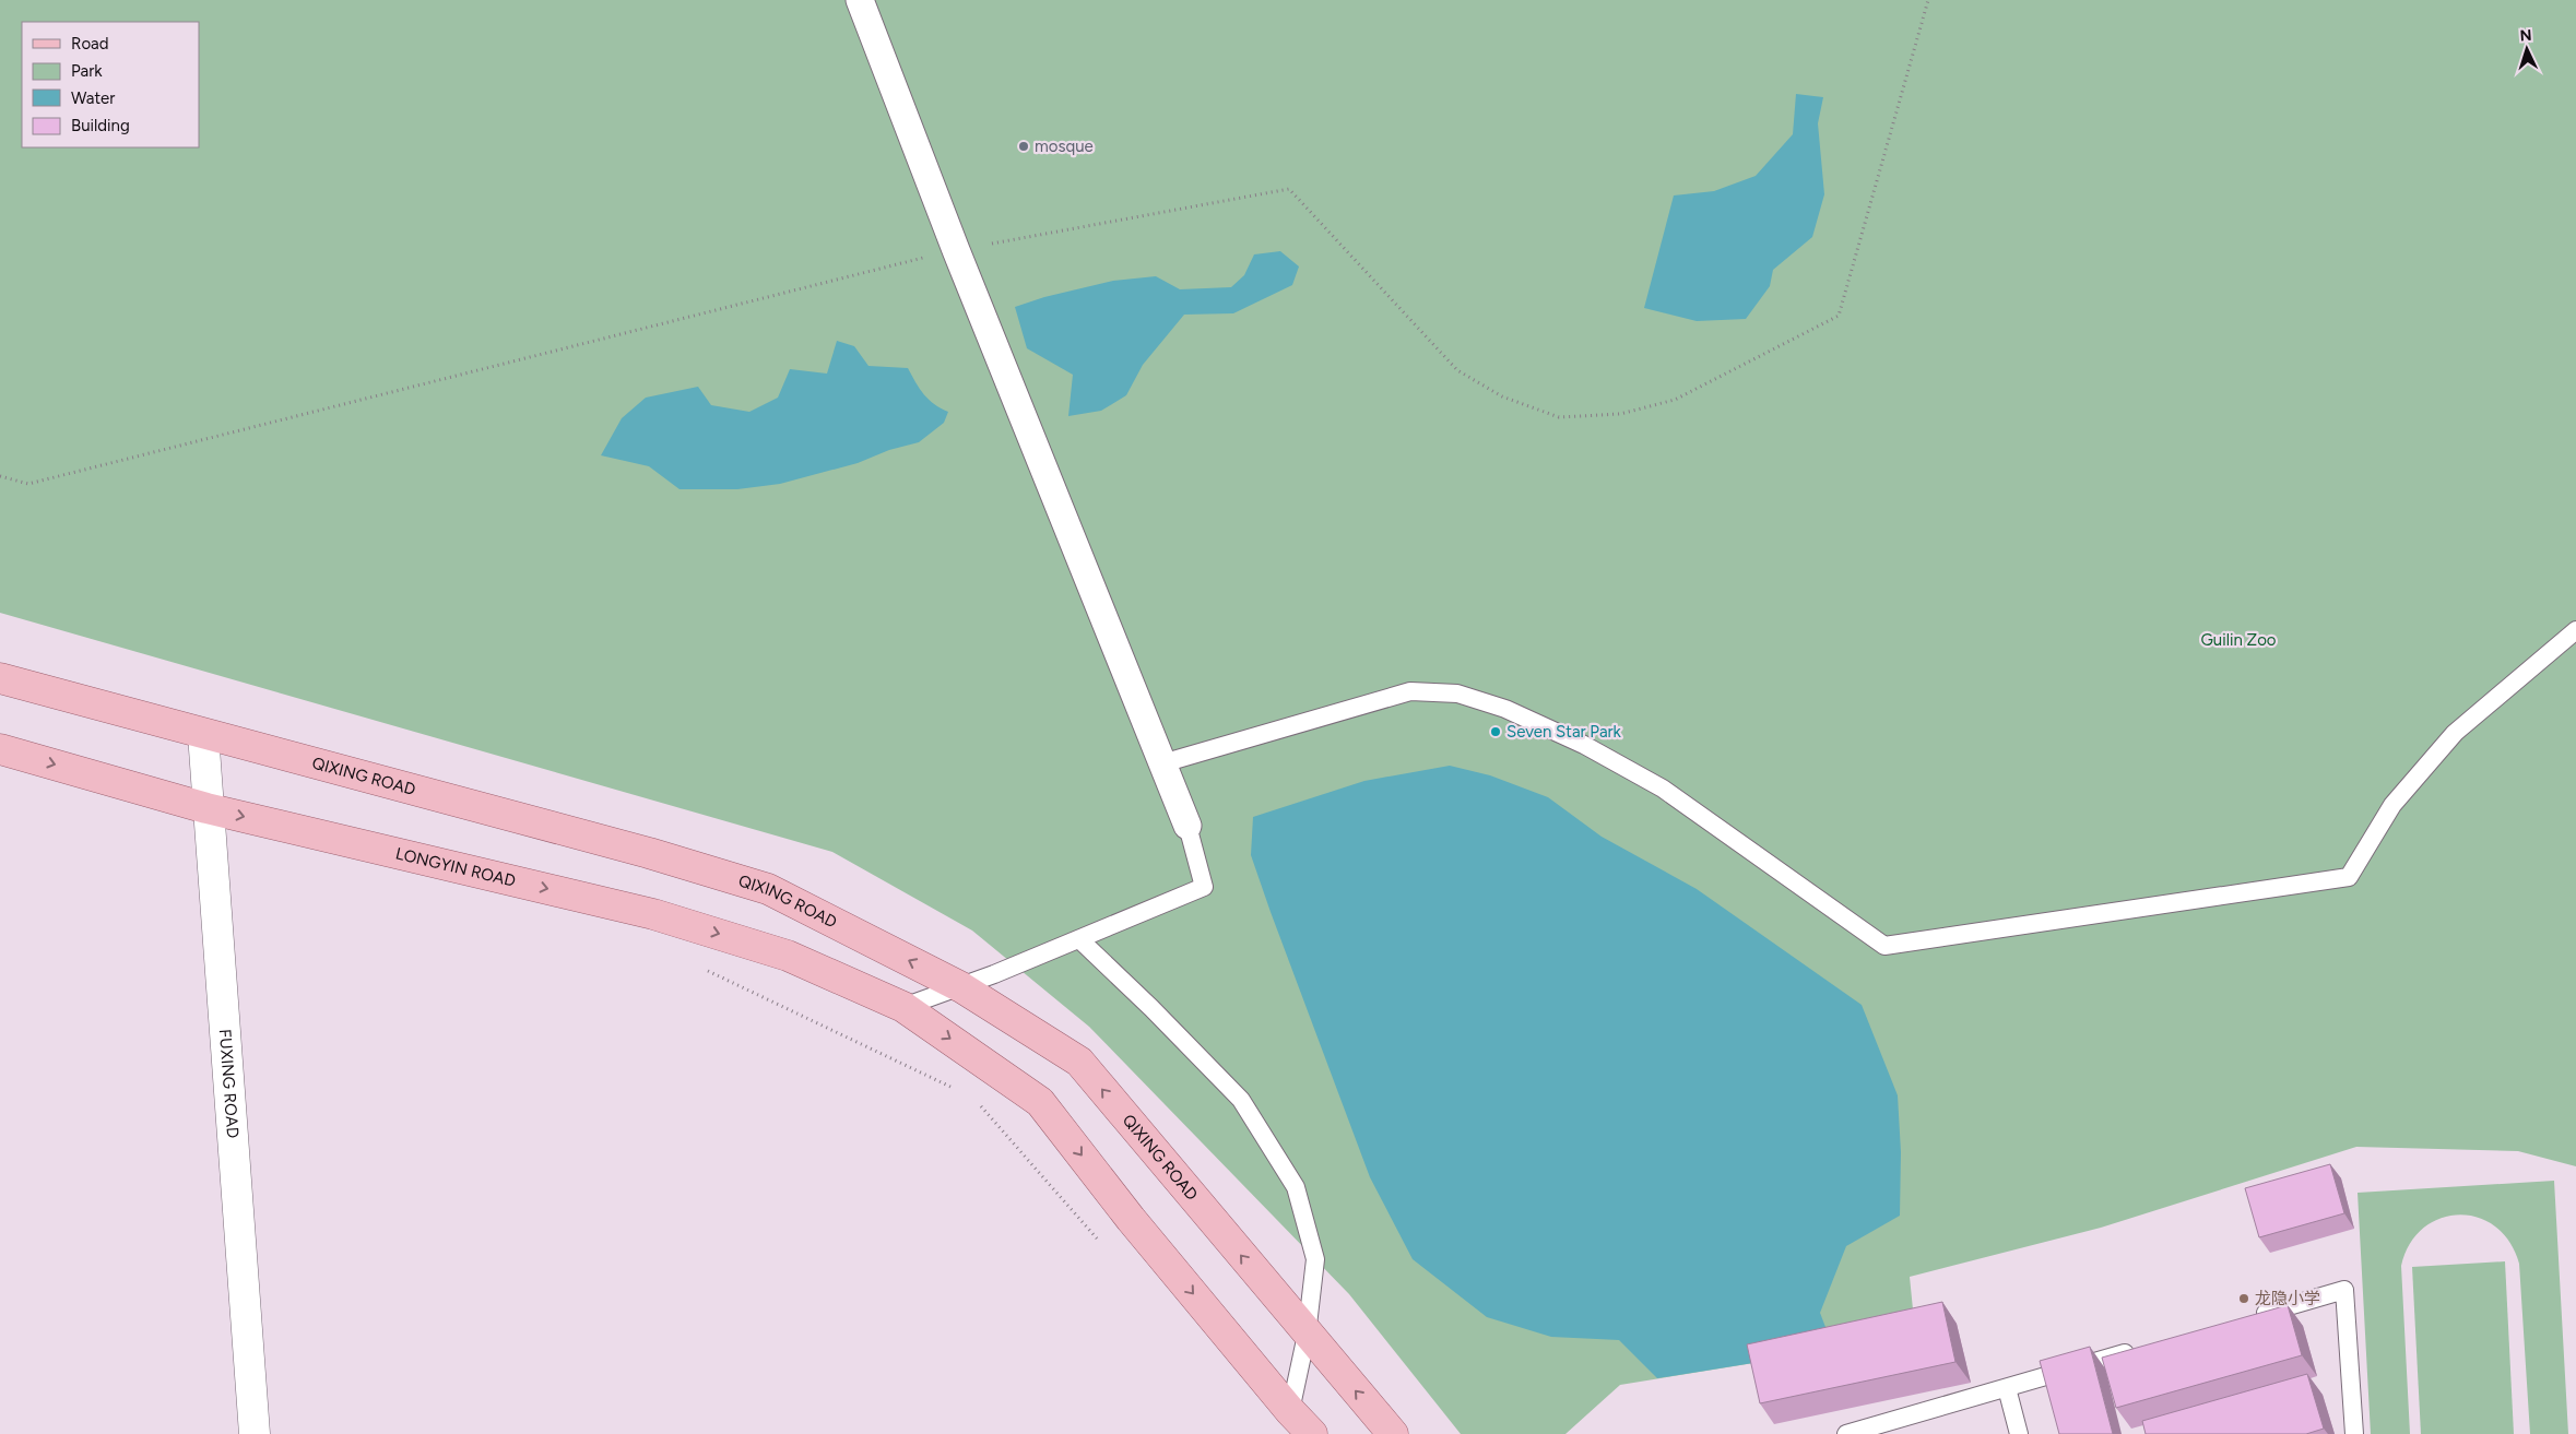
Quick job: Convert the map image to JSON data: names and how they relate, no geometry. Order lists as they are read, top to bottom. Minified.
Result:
{"streets":{"main road":["QIXING ROAD","LONGYIN ROAD","FUXING ROAD"]},"crossings":[["QIXING ROAD","FUXING ROAD"],["LONGYIN ROAD","FUXING ROAD"]],"one_way":["LONGYIN ROAD"],"parks":["Guilin Zoo"],"places":["mosque","Seven Star Park","龙隐小学"],"legend":["Road","Park","Water","Building"],"north":"top"}
